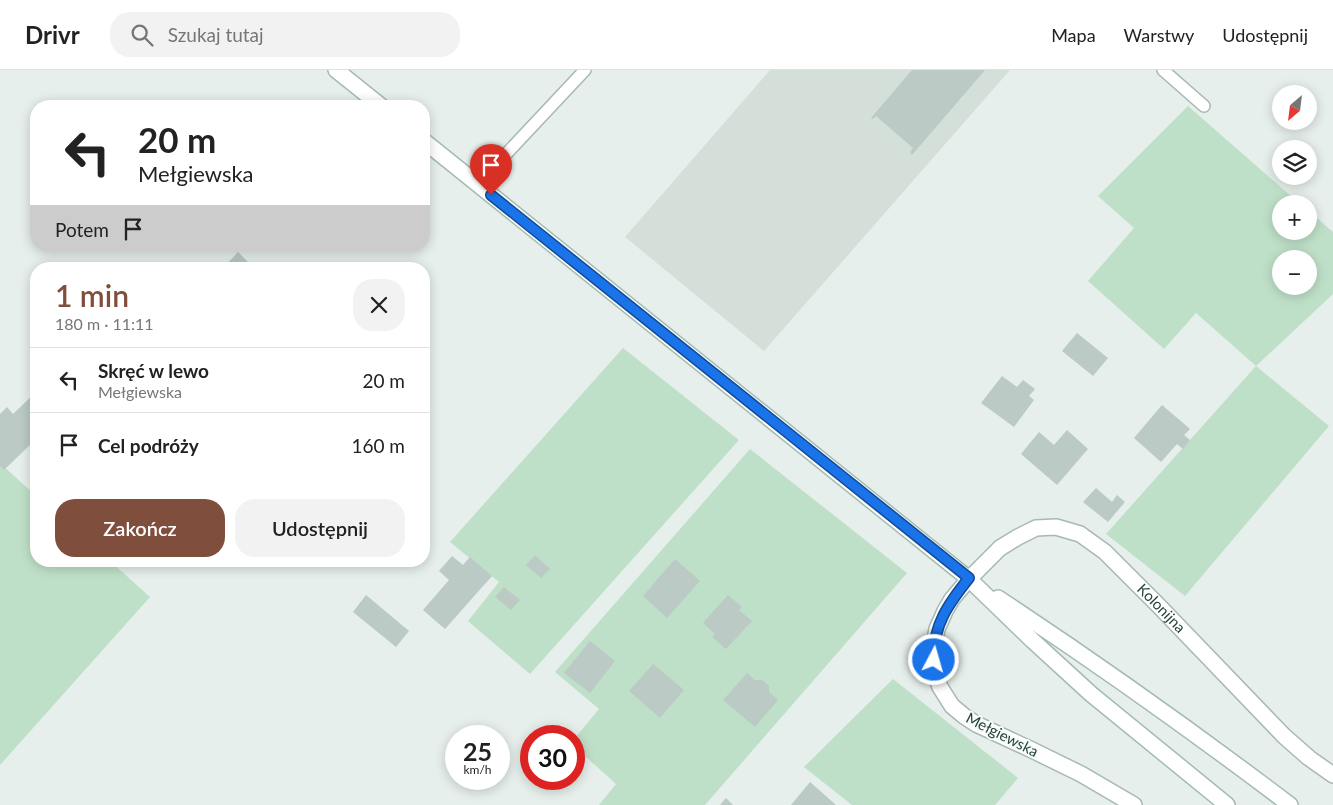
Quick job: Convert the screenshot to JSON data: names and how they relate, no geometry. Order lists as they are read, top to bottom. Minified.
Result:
{"streets":{"main road":["Kolonijna","Mełgiewska"]},"crossings":[["Kolonijna","Mełgiewska"]],"north":"bottom left","page":{"header":"Drivr","search":"Szukaj tutaj","nav":["Mapa","Warstwy","Udostępnij"],"map_buttons":["+","−"],"turn":["20 m","Mełgiewska"],"then":"Potem","heading":["1 min","180 m · 11:11"],"list":[{"name":"Skręć w lewo","note":"Mełgiewska","value":"20 m"},{"name":"Cel podróży","value":"160 m"}],"buttons":["Zakończ","Udostępnij"],"speed":"25 km/h","limit":"30"}}
